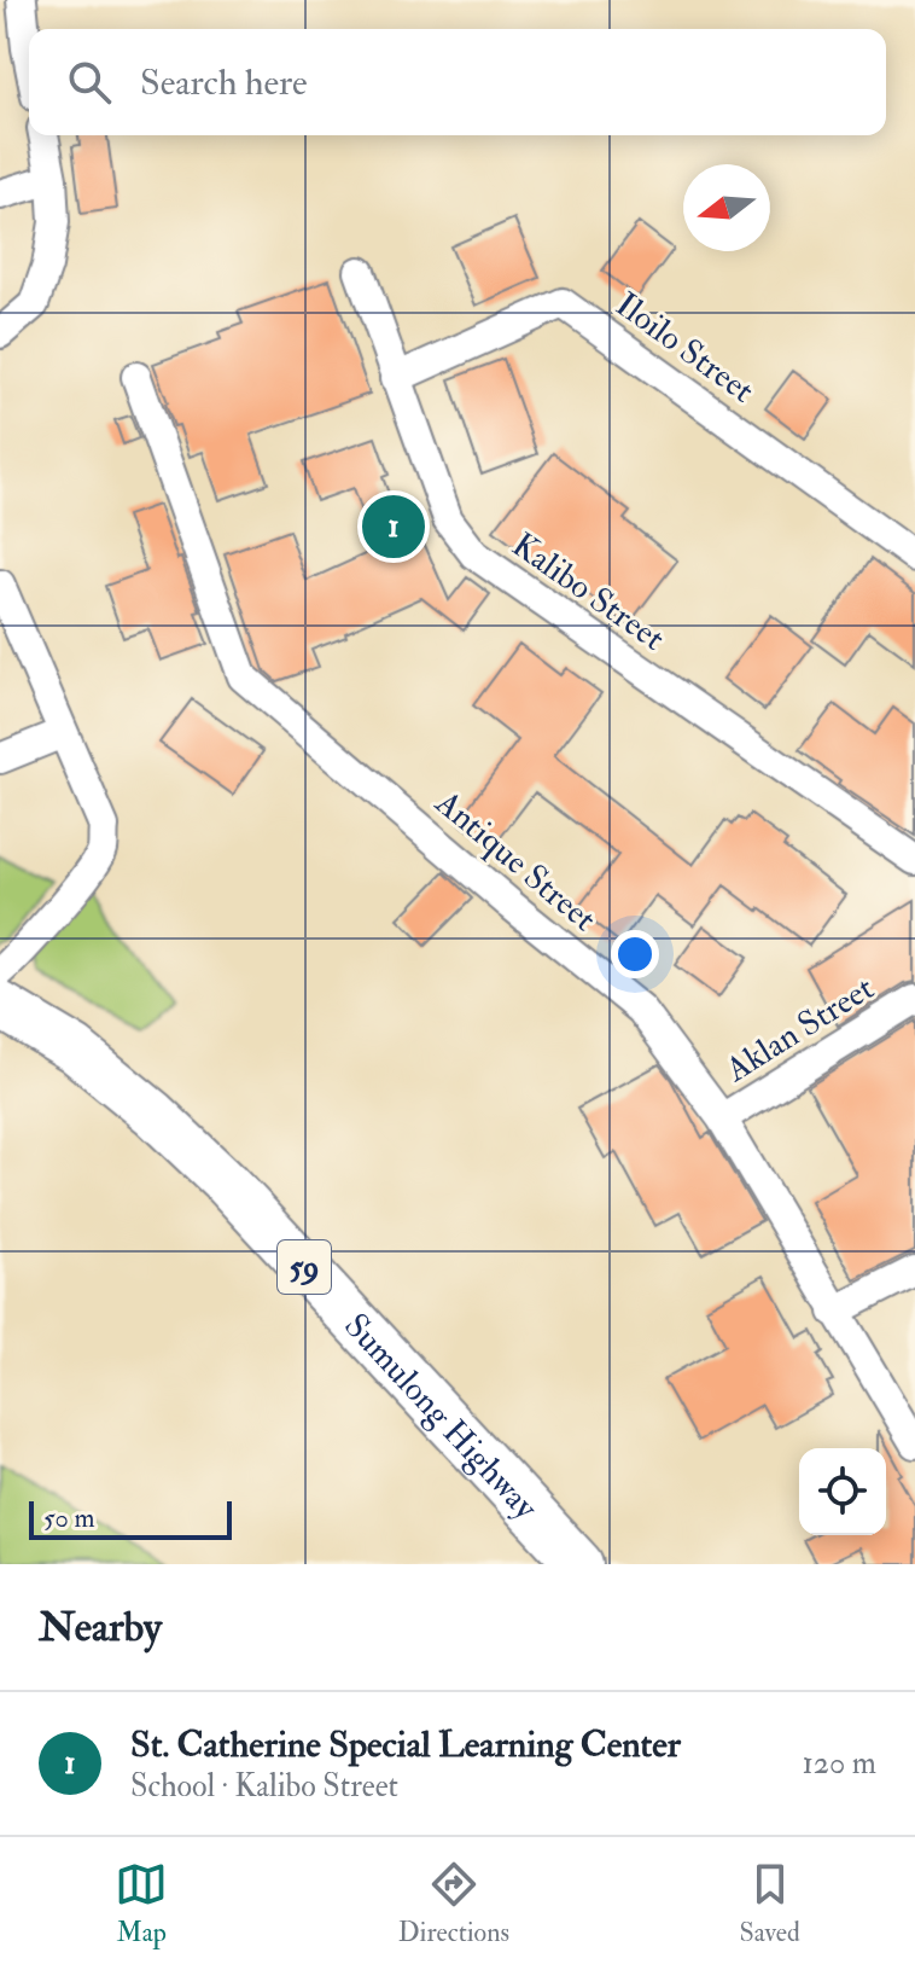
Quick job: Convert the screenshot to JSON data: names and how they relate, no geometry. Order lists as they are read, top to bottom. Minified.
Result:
{"streets":{"main road":["59","Sumulong Highway"],"street":["Iloilo Street","Kalibo Street","Antique Street","Aklan Street"]},"crossings":[["Iloilo Street","Kalibo Street"],["Antique Street","Aklan Street"]],"scale_bar":"50 m","north":"left","page":{"search":"Search here","pins":"1","scale":"50 m","heading":"Nearby","list":[{"mark":"1","name":"St. Catherine Special Learning Center","note":"School · Kalibo Street","value":"120 m"}],"nav":["Map","Directions","Saved"]}}
